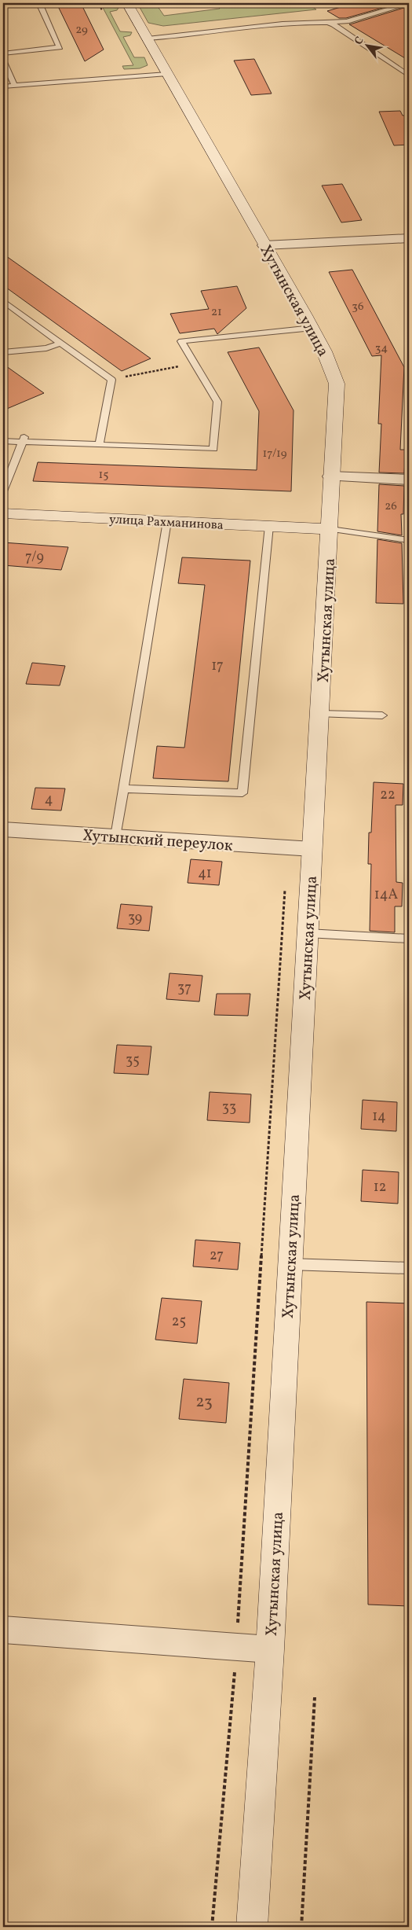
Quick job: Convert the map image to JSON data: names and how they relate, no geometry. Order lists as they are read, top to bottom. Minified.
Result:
{"streets":{"street":["Хутынская улица","улица Рахманинова","Хутынский переулок"]},"crossings":[["Хутынская улица","улица Рахманинова"],["Хутынская улица","Хутынский переулок"]],"house_numbers":["29","36","21","34","17/19","15","26","7/9","17","22","4","41","14А","39","37","35","33","14","12","27","25","23"],"north":"top left"}
